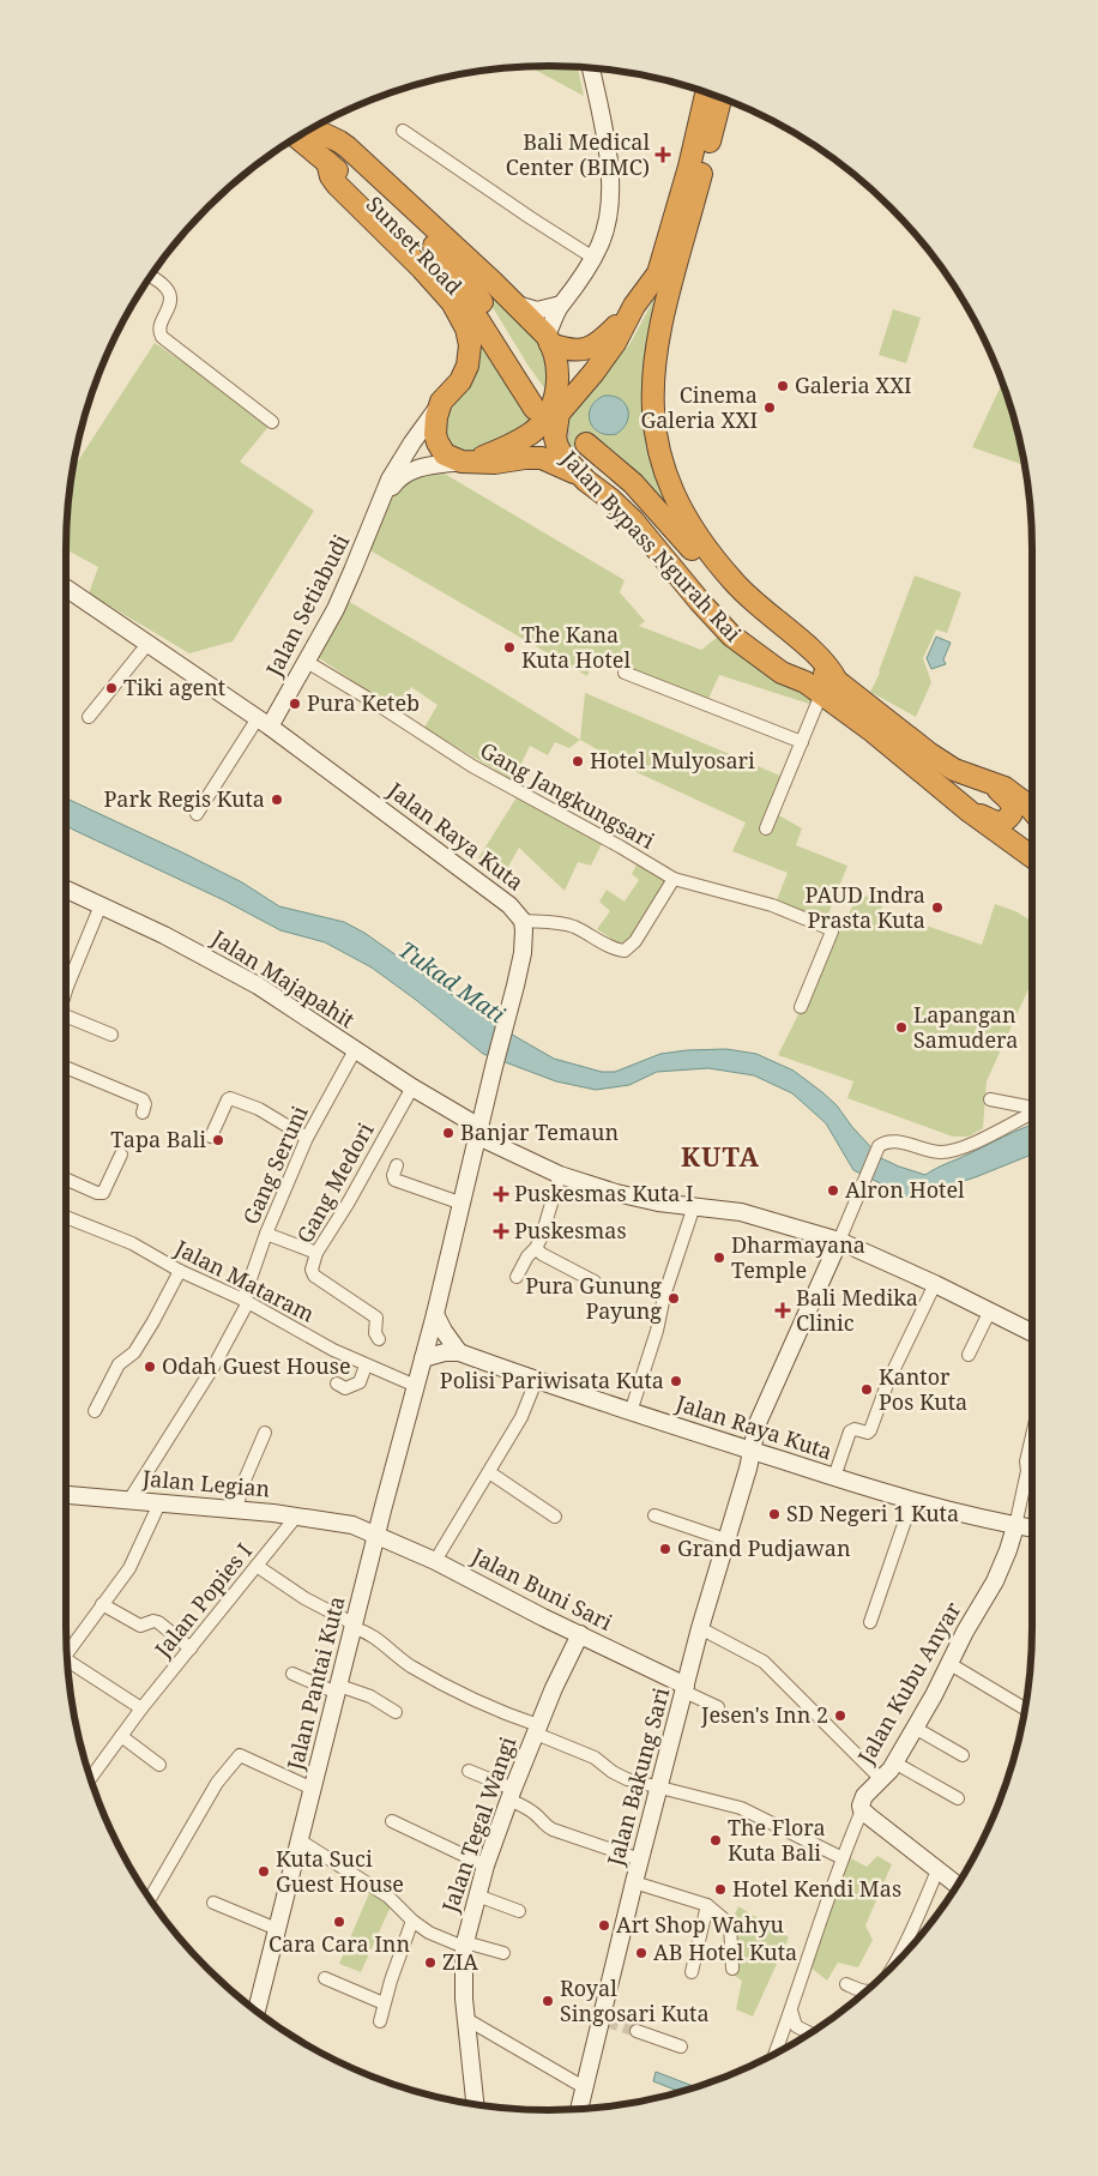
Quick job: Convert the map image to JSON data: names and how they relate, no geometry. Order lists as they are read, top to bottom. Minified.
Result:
{"streets":{"highway":["Sunset Road","Jalan Bypass Ngurah Rai"],"main road":["Jalan Setiabudi","Jalan Raya Kuta","Jalan Majapahit","Jalan Legian","Jalan Buni Sari","Jalan Pantai Kuta","Jalan Kubu Anyar","Jalan Bakung Sari","Jalan Tegal Wangi"],"street":["Gang Jangkungsari","Gang Seruni","Gang Medori","Jalan Mataram","Jalan Popies I"]},"crossings":[["Jalan Setiabudi","Gang Jangkungsari"],["Jalan Setiabudi","Jalan Raya Kuta"],["Jalan Raya Kuta","Jalan Majapahit"],["Jalan Raya Kuta","Jalan Pantai Kuta"],["Jalan Raya Kuta","Jalan Kubu Anyar"],["Jalan Raya Kuta","Jalan Bakung Sari"],["Jalan Majapahit","Gang Seruni"],["Jalan Majapahit","Gang Medori"],["Jalan Majapahit","Jalan Bakung Sari"],["Gang Seruni","Jalan Mataram"],["Gang Seruni","Jalan Legian"],["Jalan Mataram","Jalan Pantai Kuta"],["Jalan Legian","Jalan Buni Sari"],["Jalan Legian","Jalan Popies I"],["Jalan Legian","Jalan Pantai Kuta"],["Jalan Buni Sari","Jalan Pantai Kuta"],["Jalan Buni Sari","Jalan Bakung Sari"],["Jalan Buni Sari","Jalan Tegal Wangi"]],"districts":["KUTA"],"water":["Tukad Mati"],"places":{"health":["Bali Medical Center (BIMC)","Puskesmas Kuta I","Puskesmas","Bali Medika Clinic"],"other":["Galeria XXI","Cinema Galeria XXI","The Kana Kuta Hotel","Tiki agent","Pura Keteb","Hotel Mulyosari","Park Regis Kuta","PAUD Indra Prasta Kuta","Lapangan Samudera","Banjar Temaun","Tapa Bali","Alron Hotel","Dharmayana Temple","Pura Gunung Payung","Odah Guest House","Polisi Pariwisata Kuta","Kantor Pos Kuta","SD Negeri 1 Kuta","Grand Pudjawan","Jesen's Inn 2","The Flora Kuta Bali","Kuta Suci Guest House","Hotel Kendi Mas","Cara Cara Inn","Art Shop Wahyu","AB Hotel Kuta","ZIA","Royal Singosari Kuta"]}}
